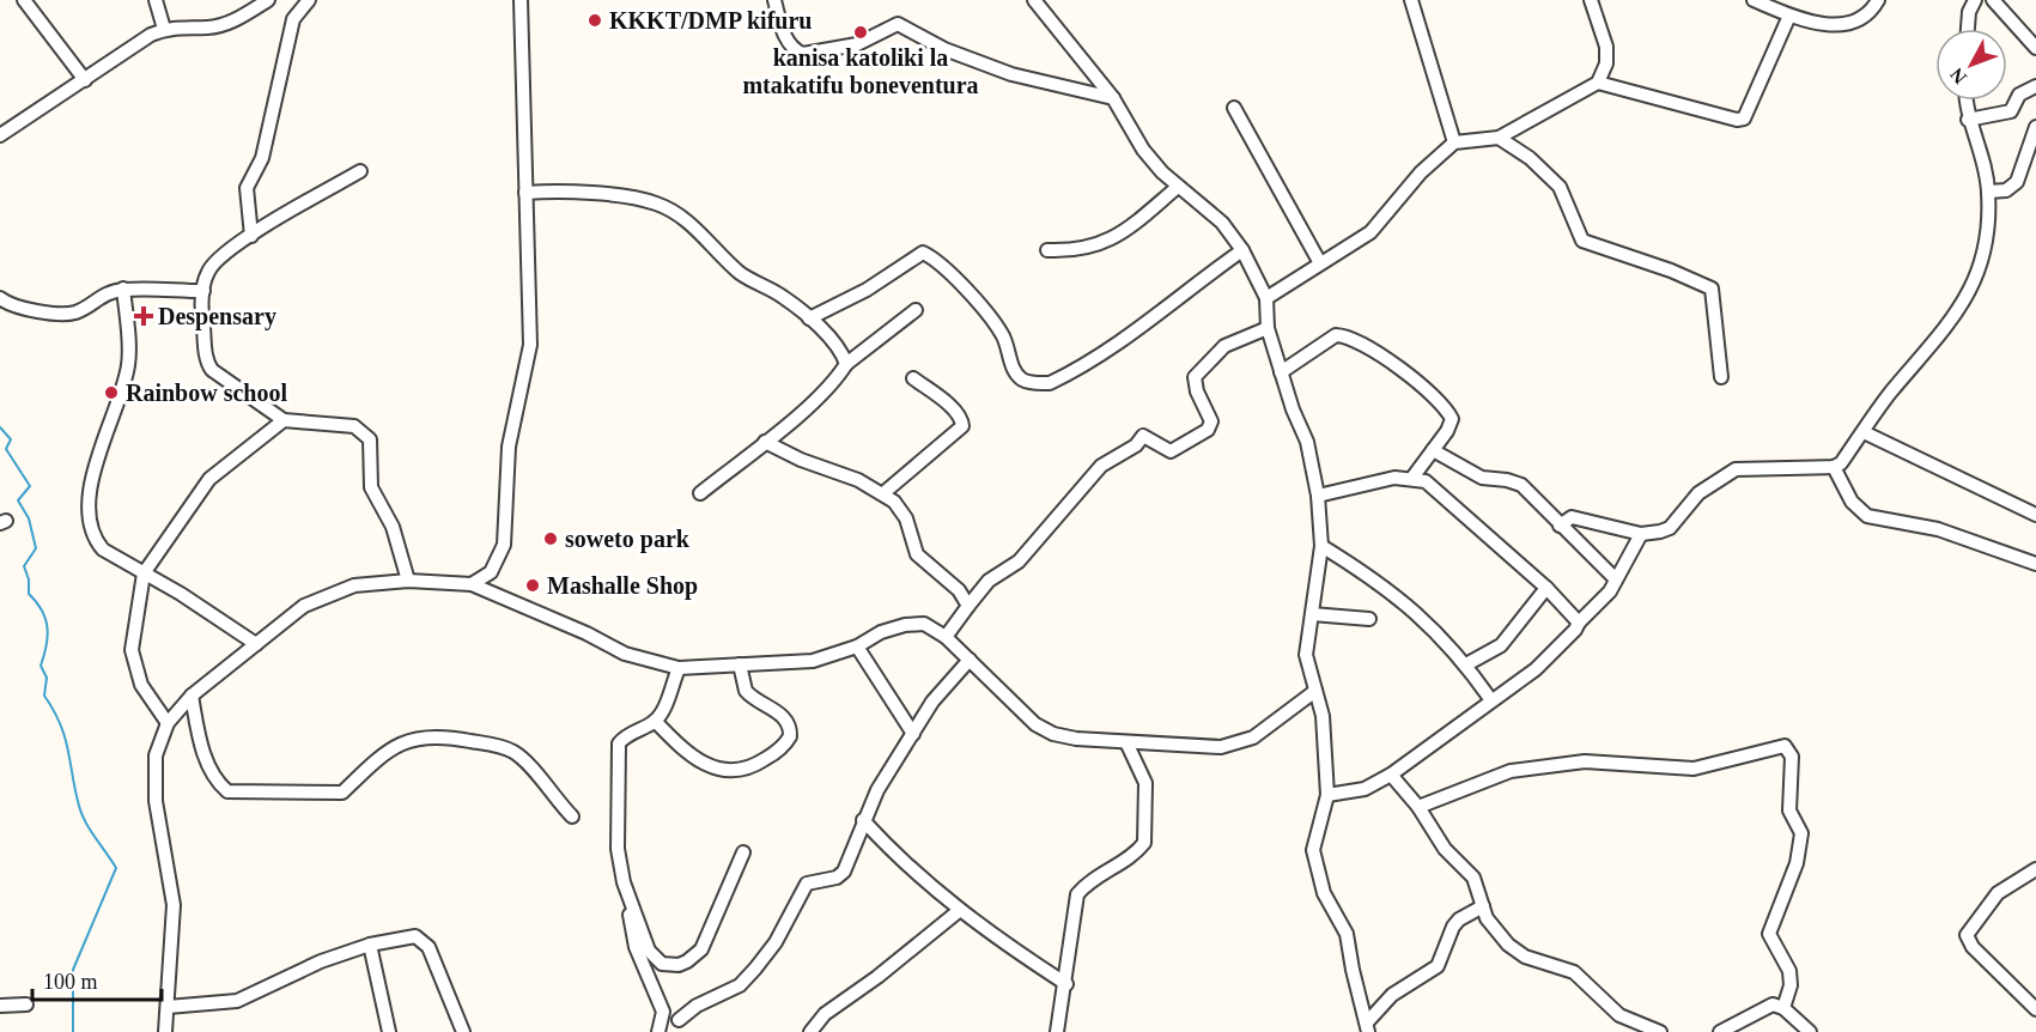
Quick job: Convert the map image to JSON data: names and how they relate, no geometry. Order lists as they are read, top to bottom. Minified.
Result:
{"places":{"other":["KKKT/DMP kifuru","kanisa katoliki la mtakatifu boneventura","Rainbow school","soweto park","Mashalle Shop"],"health":["Despensary"]},"scale_bar":"100 m","north":"bottom left"}
